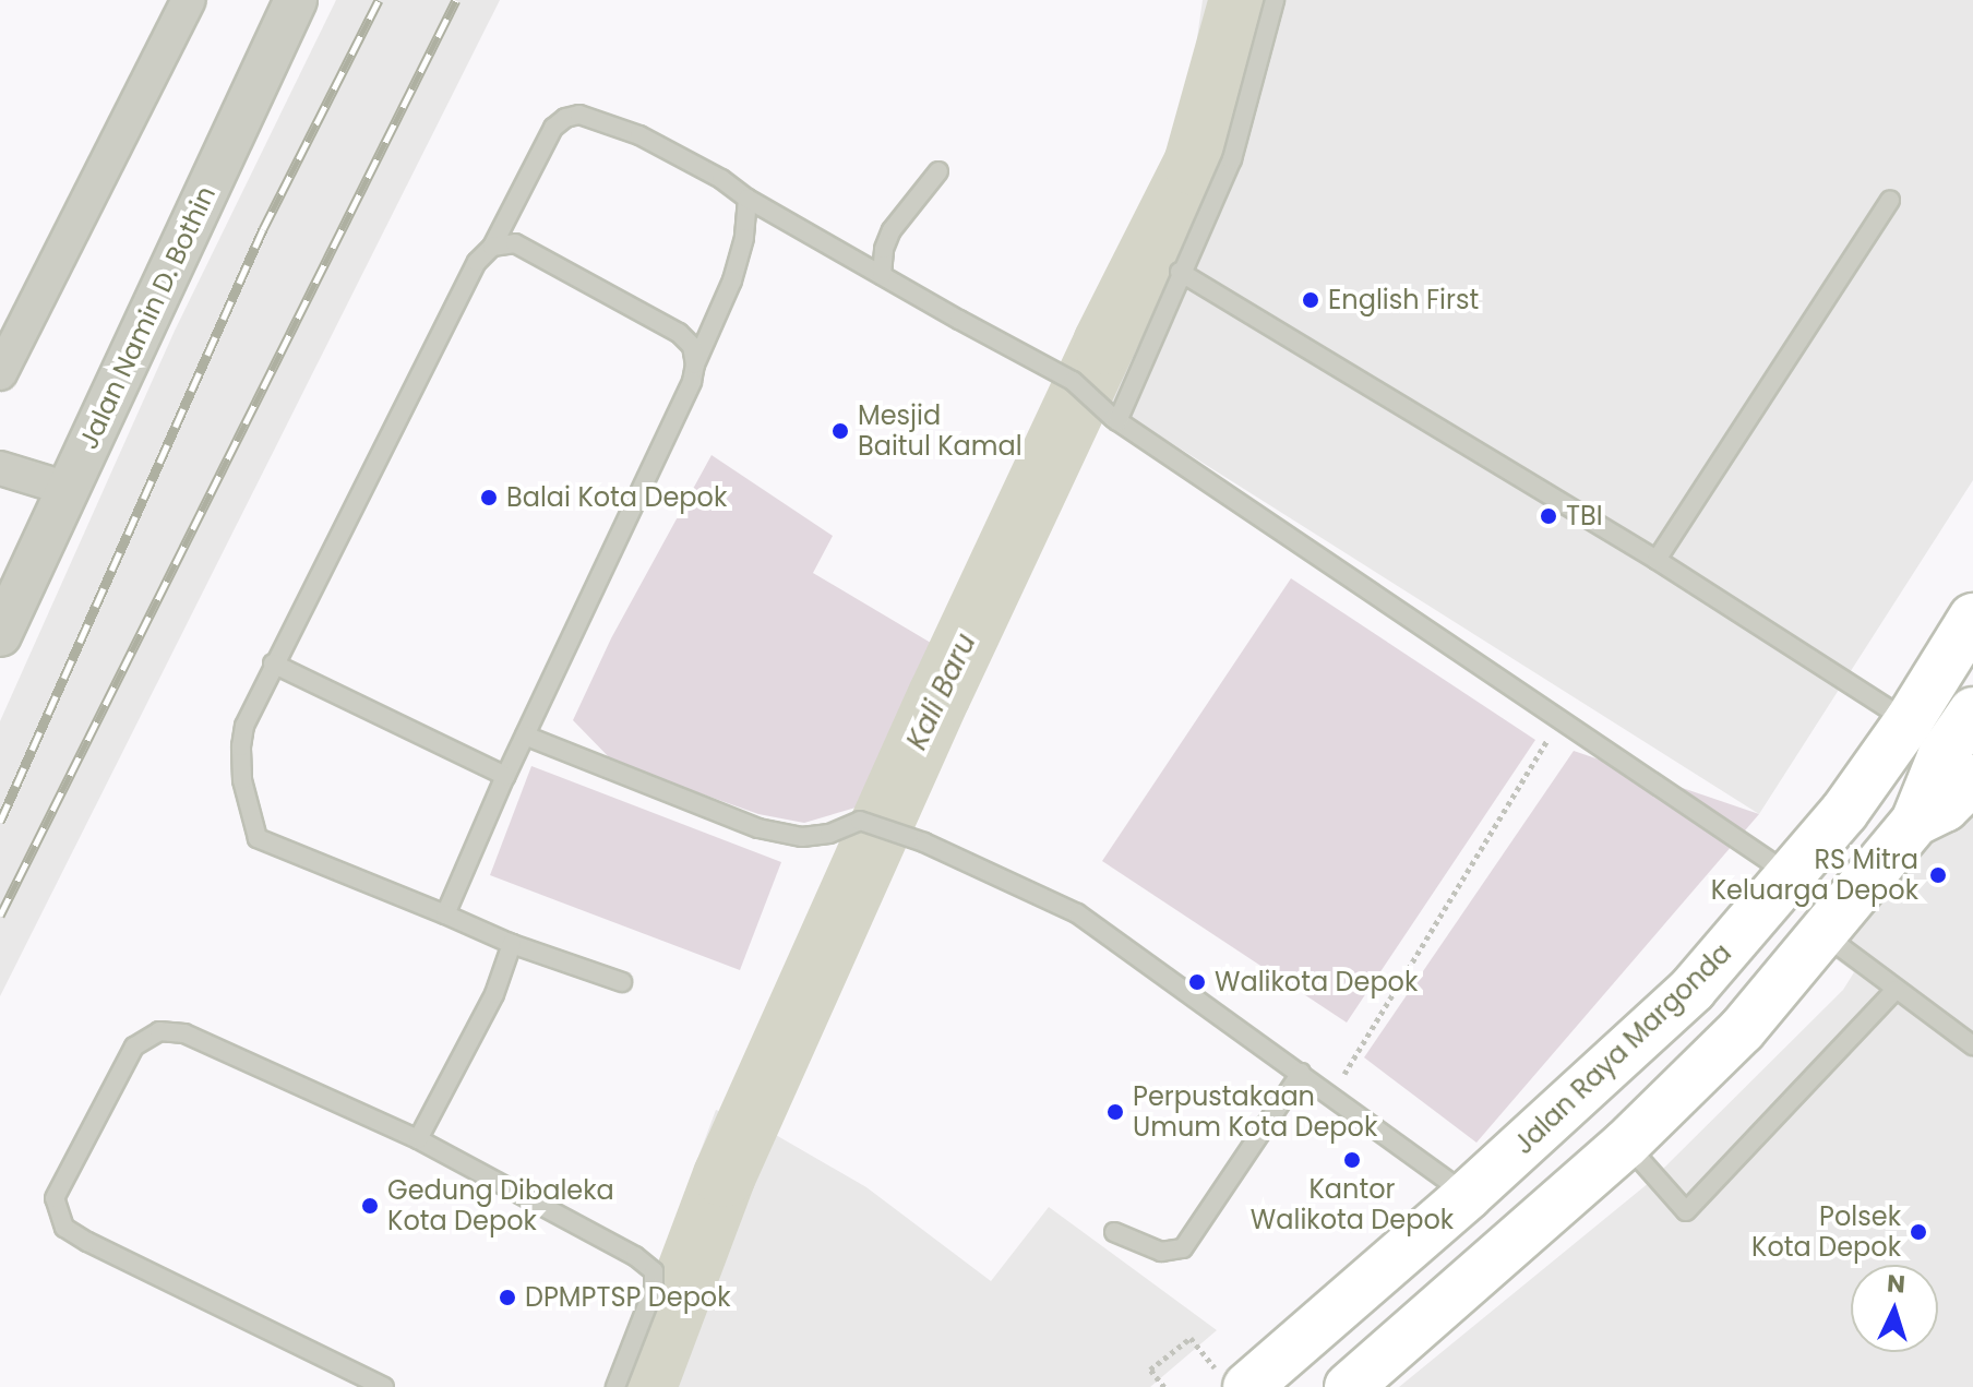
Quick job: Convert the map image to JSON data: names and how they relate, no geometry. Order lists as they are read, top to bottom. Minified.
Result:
{"streets":{"main road":["Jalan Raya Margonda"],"street":["Jalan Namin D. Bothin"]},"water":["Kali Baru"],"places":["English First","Mesjid Baitul Kamal","Balai Kota Depok","TBI","RS Mitra Keluarga Depok","Walikota Depok","Perpustakaan Umum Kota Depok","Kantor Walikota Depok","Gedung Dibaleka Kota Depok","Polsek Kota Depok","DPMPTSP Depok"],"north":"top"}
